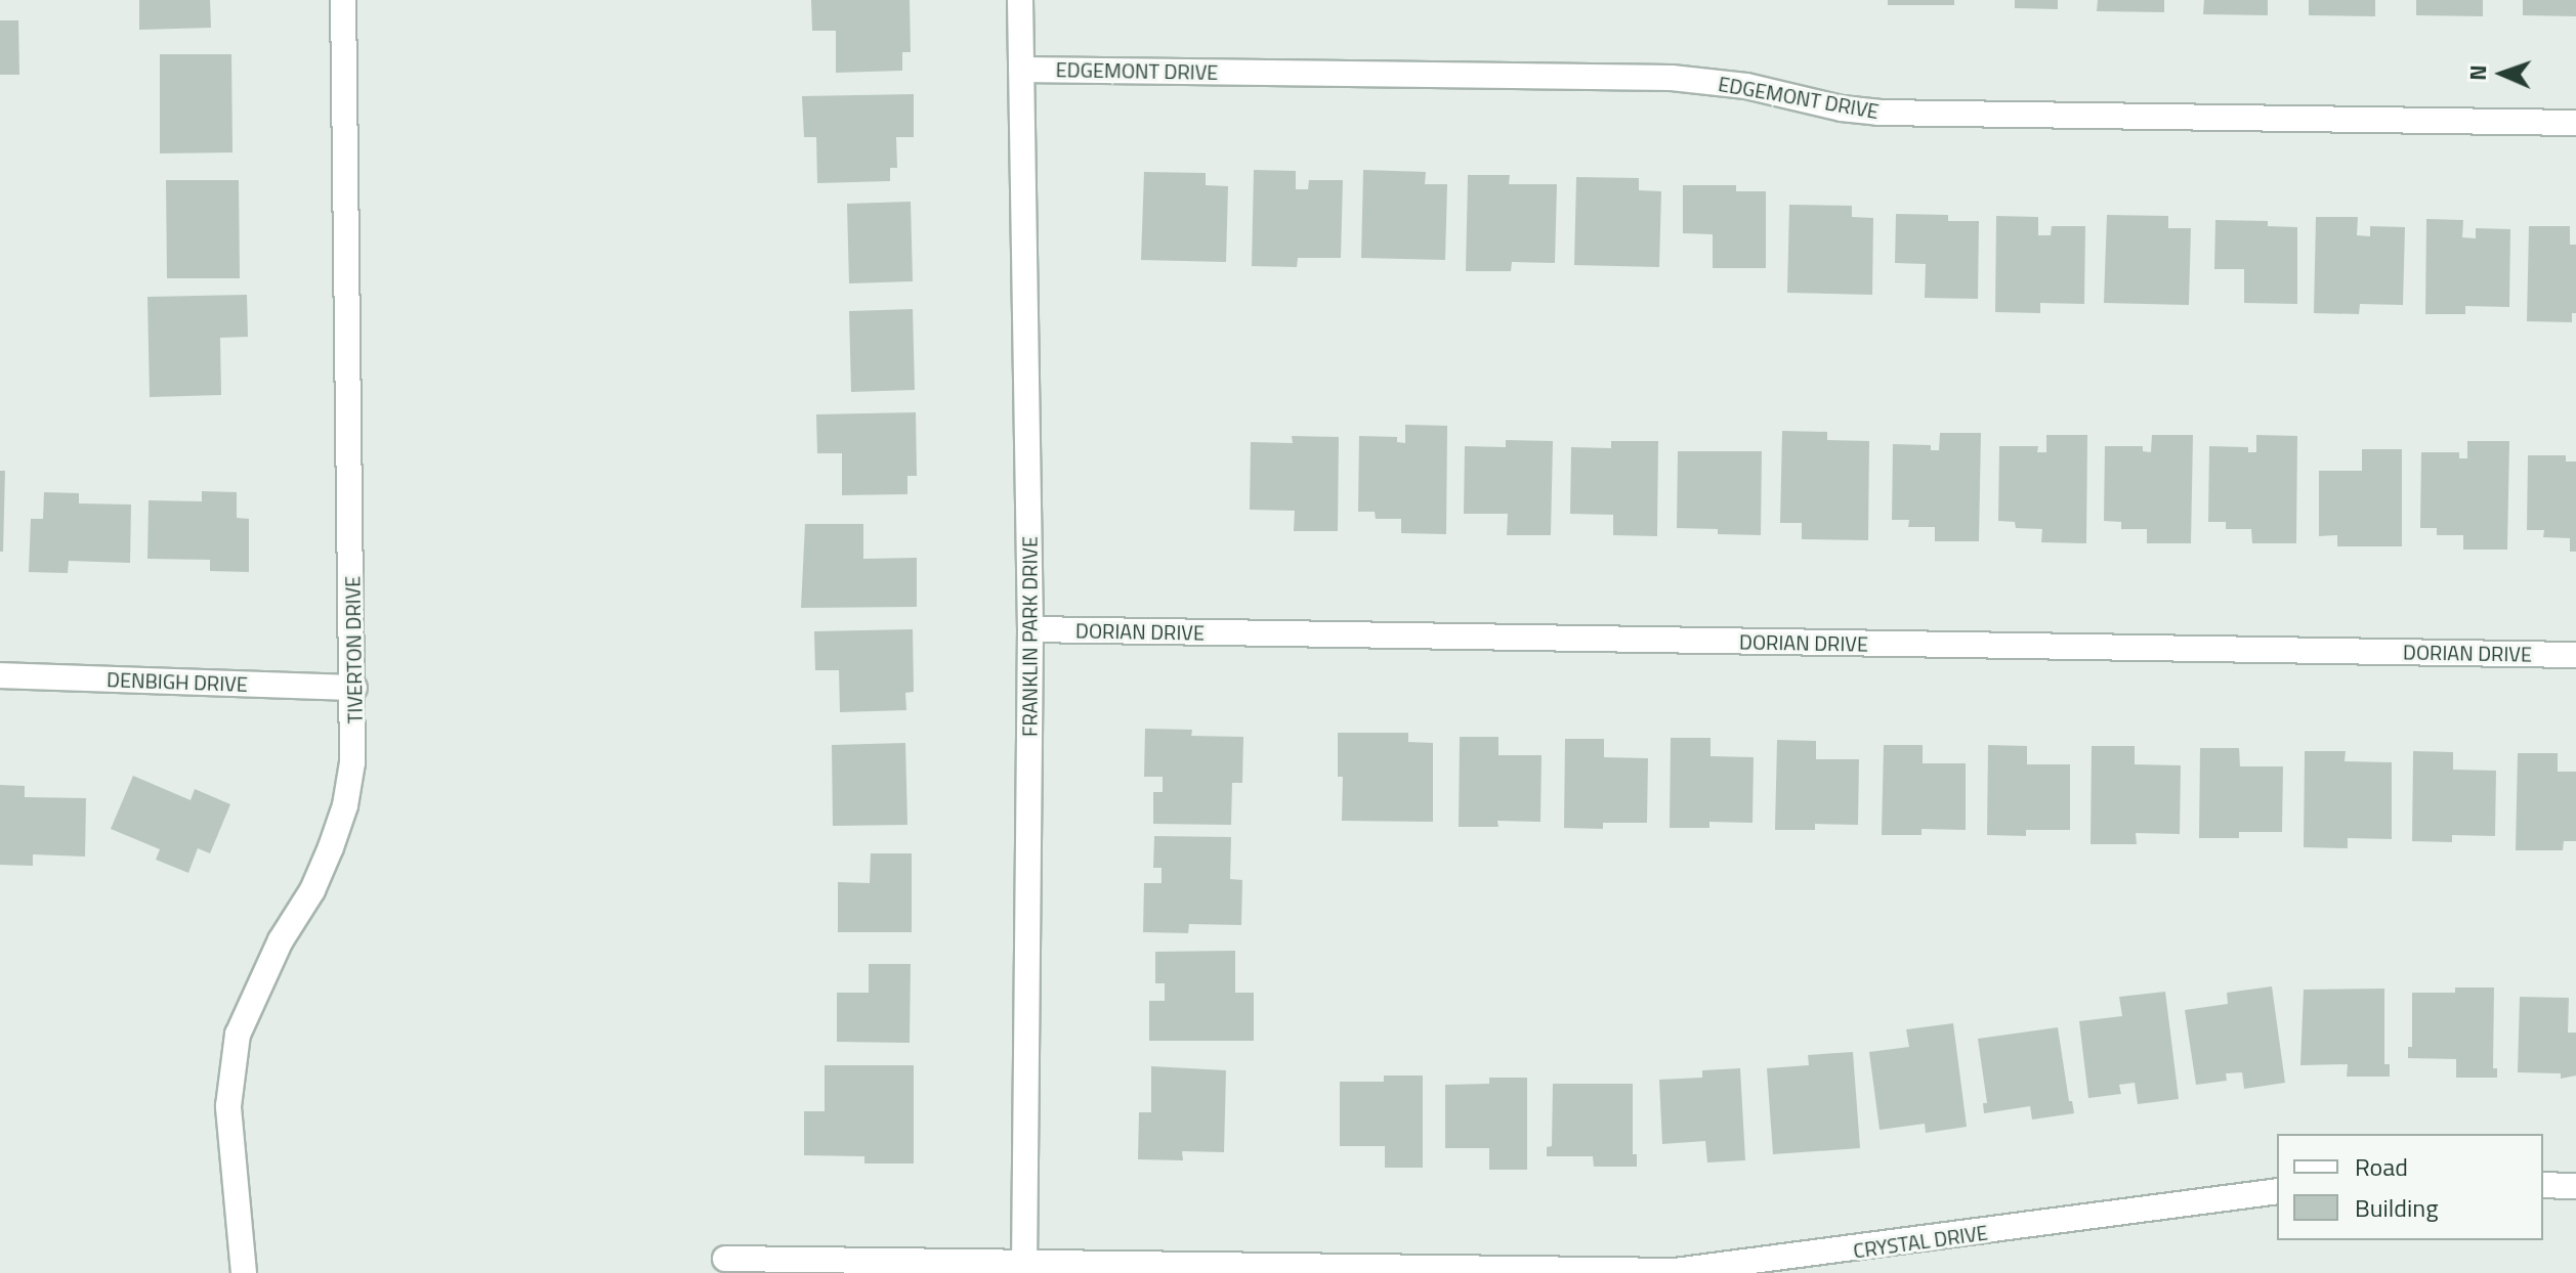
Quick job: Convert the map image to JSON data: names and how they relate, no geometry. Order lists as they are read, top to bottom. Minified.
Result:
{"streets":{"street":["EDGEMONT DRIVE","DORIAN DRIVE","FRANKLIN PARK DRIVE","TIVERTON DRIVE","DENBIGH DRIVE","CRYSTAL DRIVE"]},"crossings":[["EDGEMONT DRIVE","FRANKLIN PARK DRIVE"],["DORIAN DRIVE","FRANKLIN PARK DRIVE"],["FRANKLIN PARK DRIVE","CRYSTAL DRIVE"],["TIVERTON DRIVE","DENBIGH DRIVE"]],"legend":["Road","Building"],"north":"left"}
